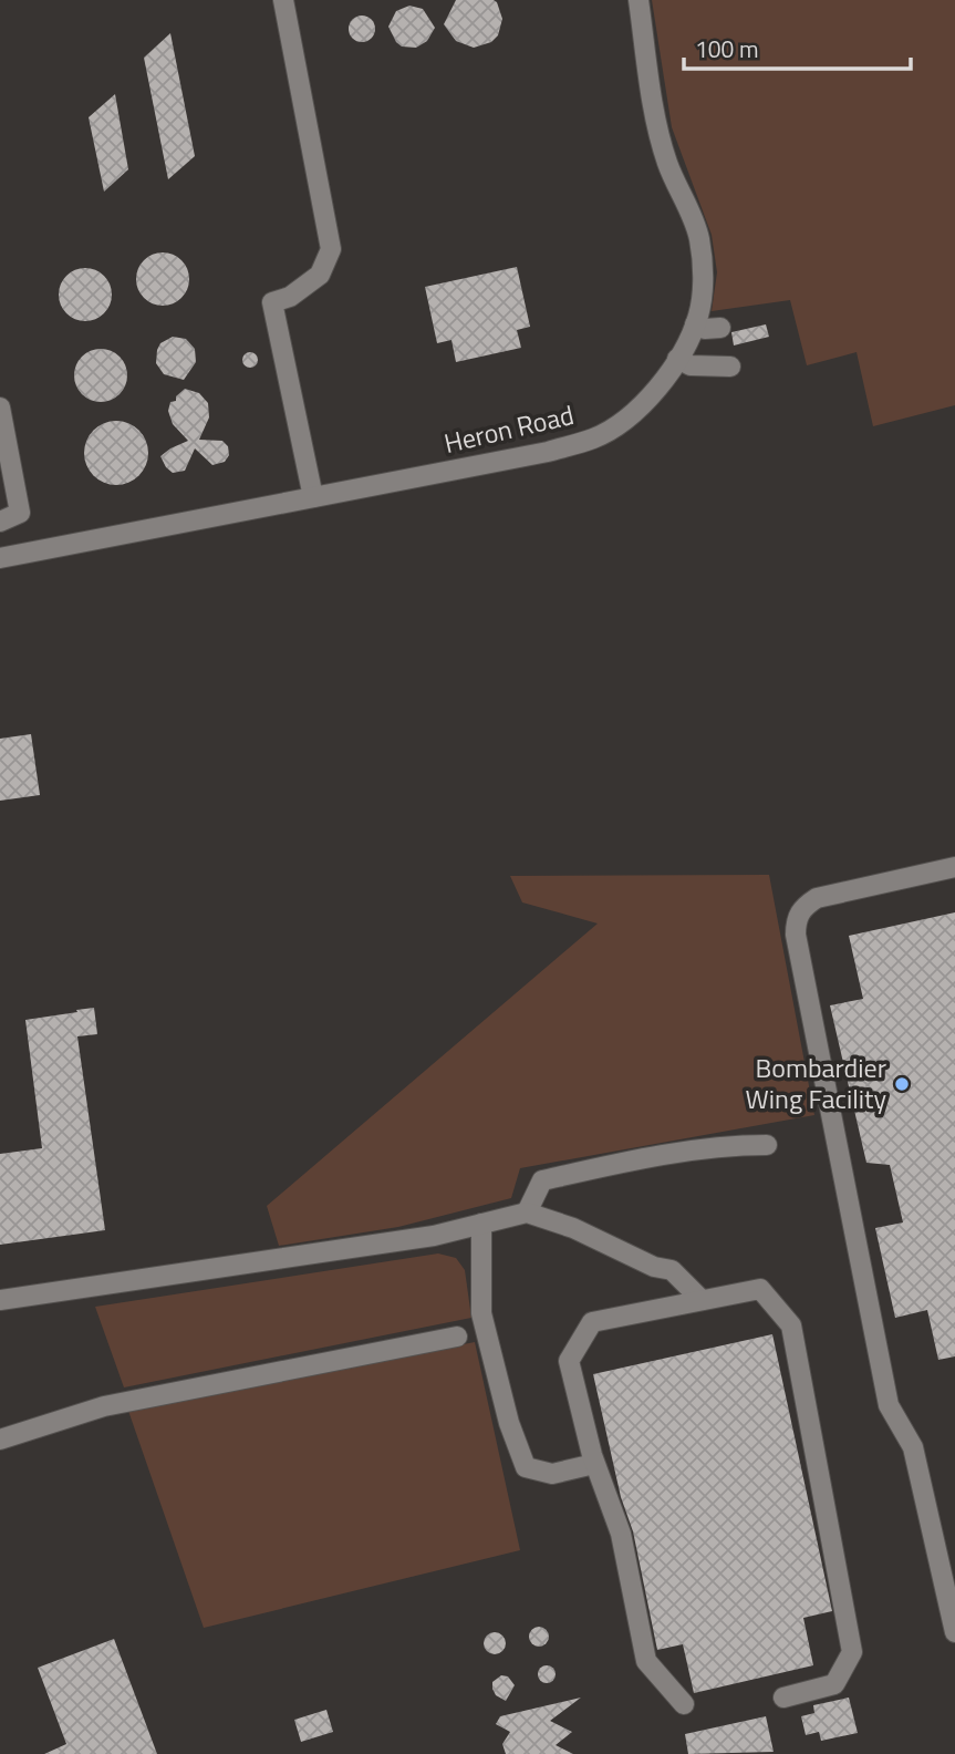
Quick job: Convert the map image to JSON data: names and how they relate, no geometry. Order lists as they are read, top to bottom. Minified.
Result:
{"streets":{"street":["Heron Road"]},"places":["Bombardier Wing Facility"],"scale_bar":"100 m"}
